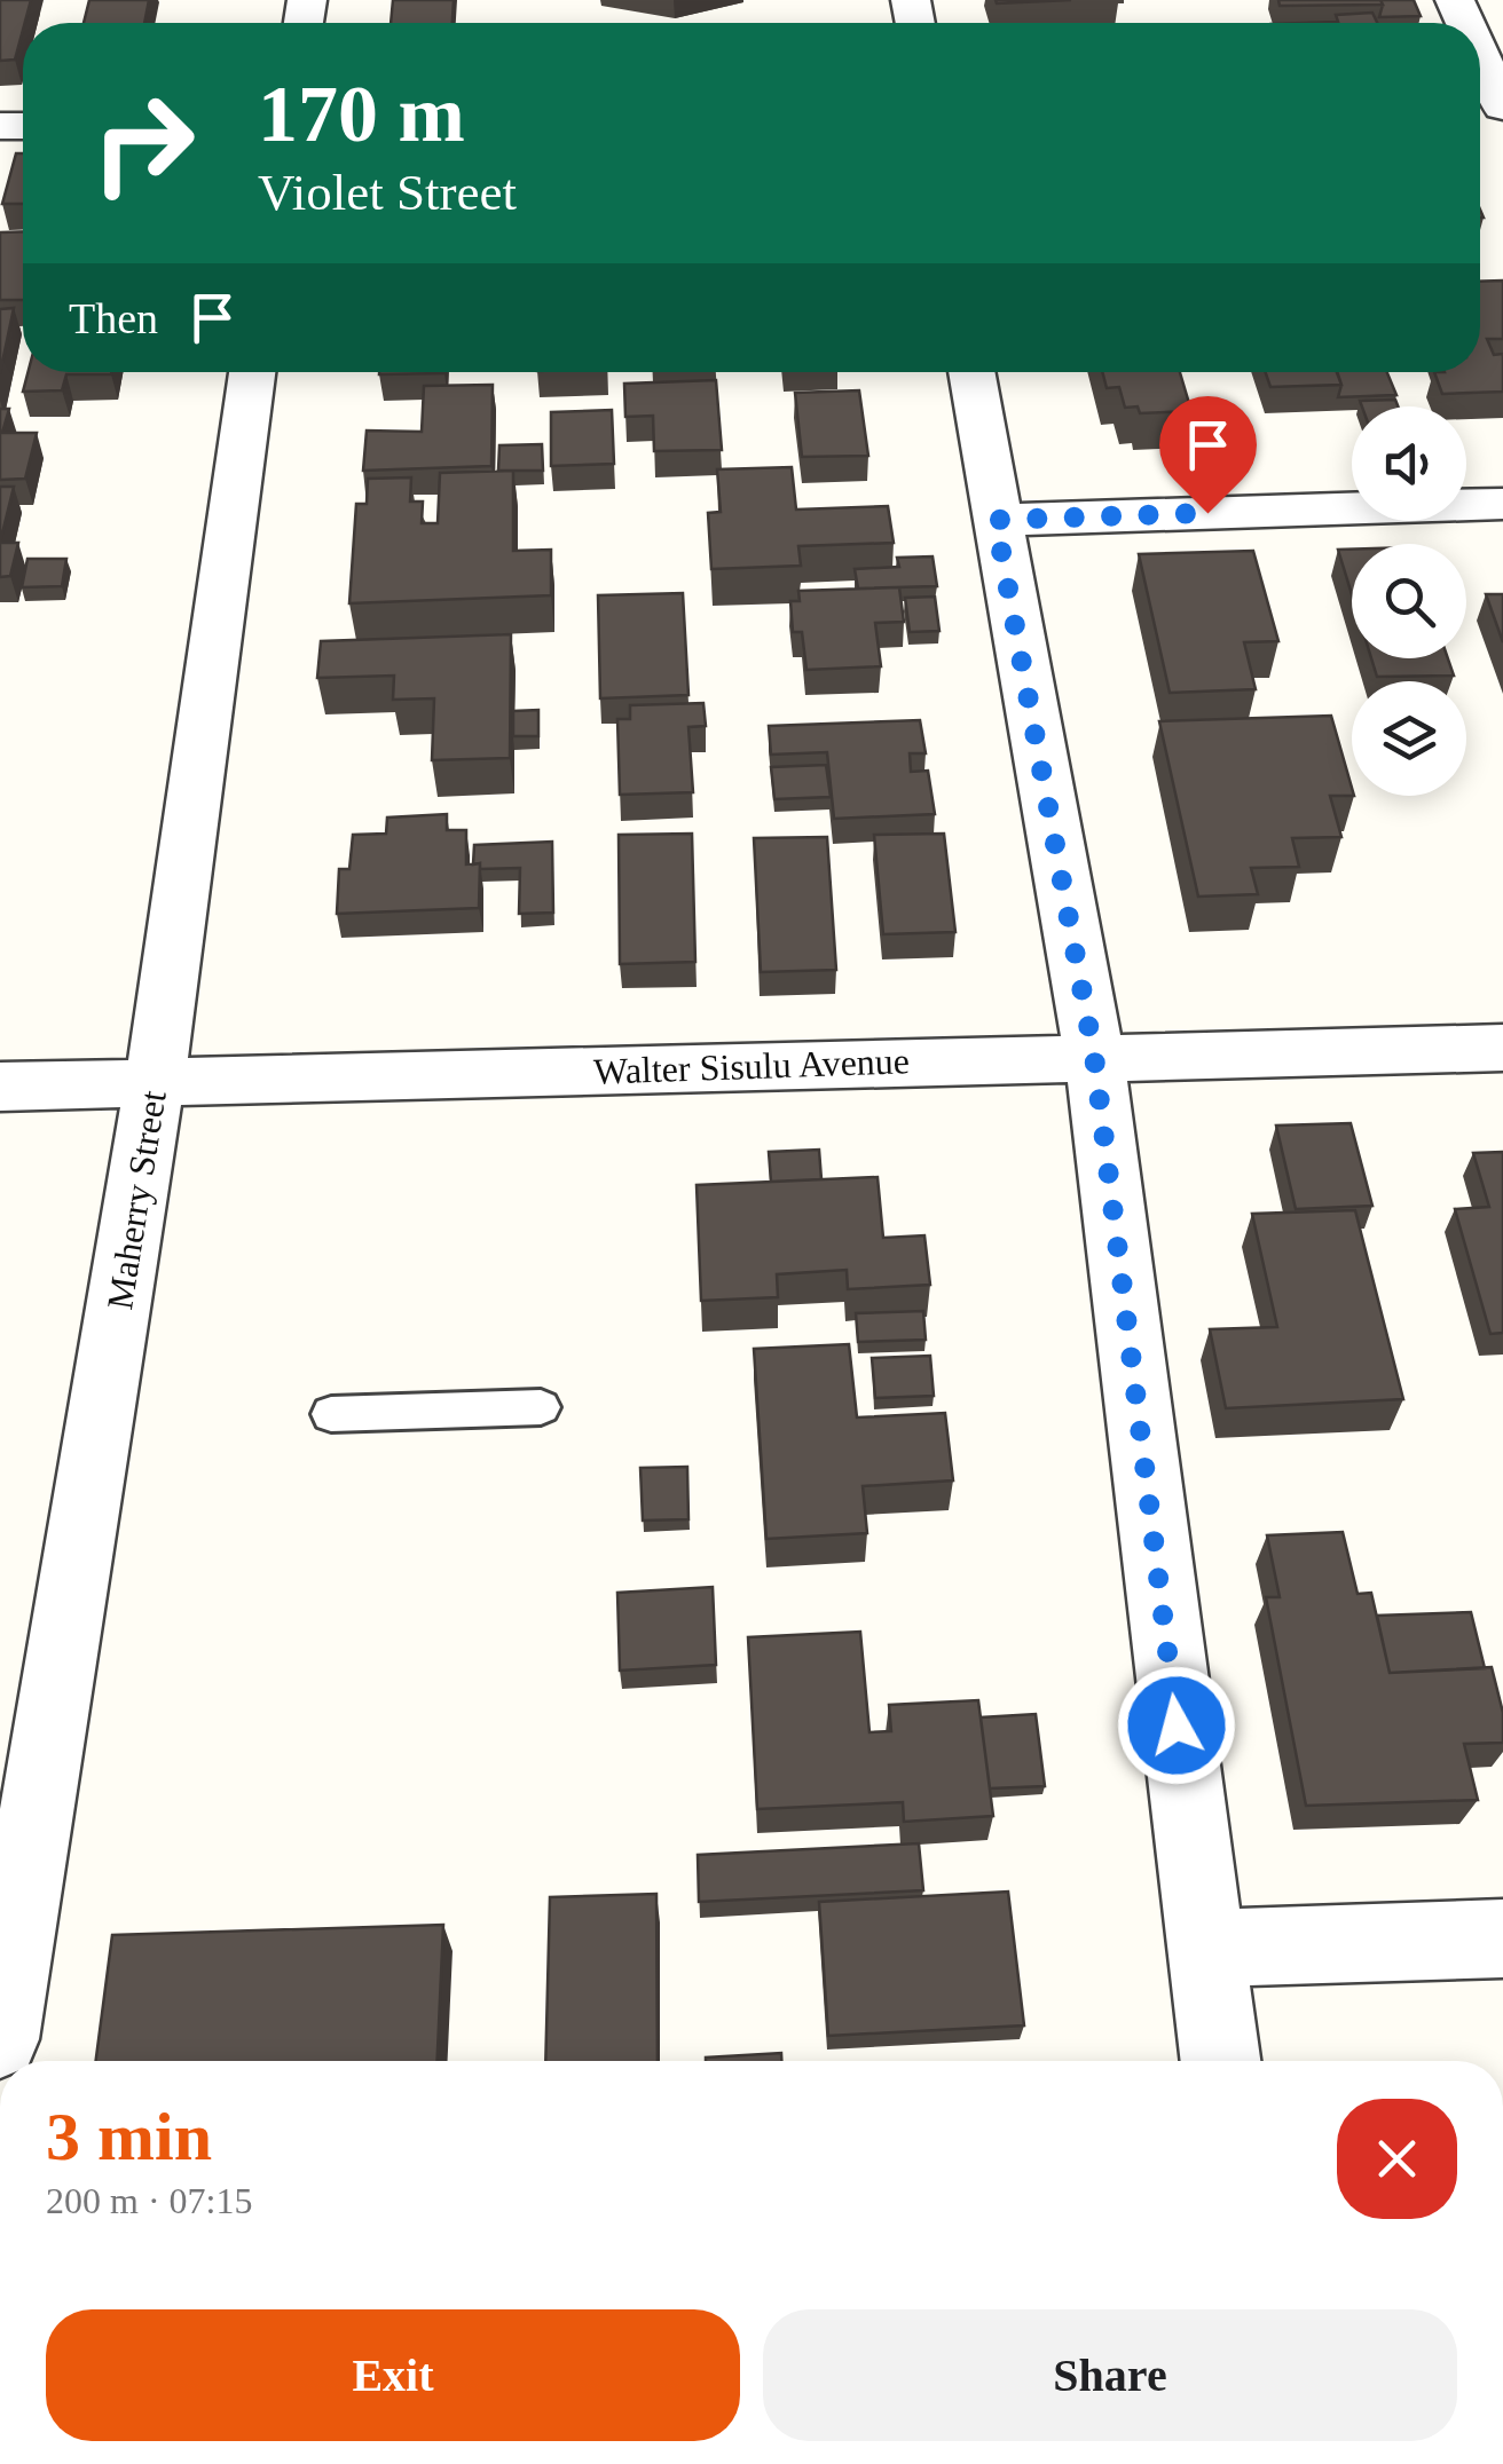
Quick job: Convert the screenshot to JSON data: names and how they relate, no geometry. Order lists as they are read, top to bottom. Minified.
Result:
{"streets":{"street":["Walter Sisulu Avenue","Maherry Street"]},"crossings":[["Walter Sisulu Avenue","Maherry Street"]],"page":{"turn":["170 m","Violet Street"],"then":"Then","heading":["3 min","200 m · 07:15"],"buttons":["Exit","Share"]}}
